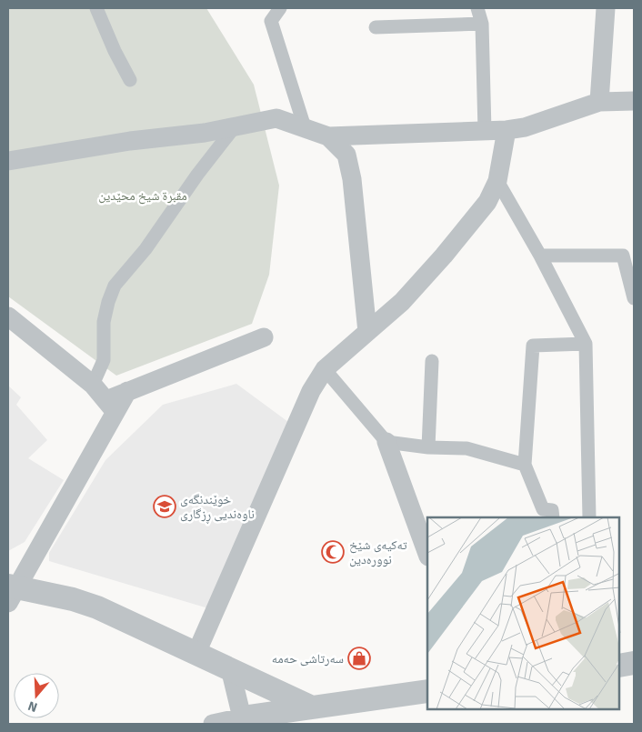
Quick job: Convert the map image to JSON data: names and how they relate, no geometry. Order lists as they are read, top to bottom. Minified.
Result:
{"parks":["مقبرة شيخ محێدین"],"places":{"school or university":["خوێندنگەی ناوەندیی ڕزگاری"],"mosque":["تەکیەی شێخ نوورەدین"],"shop":["سەرتاشی حەمە"]},"north":"bottom"}
